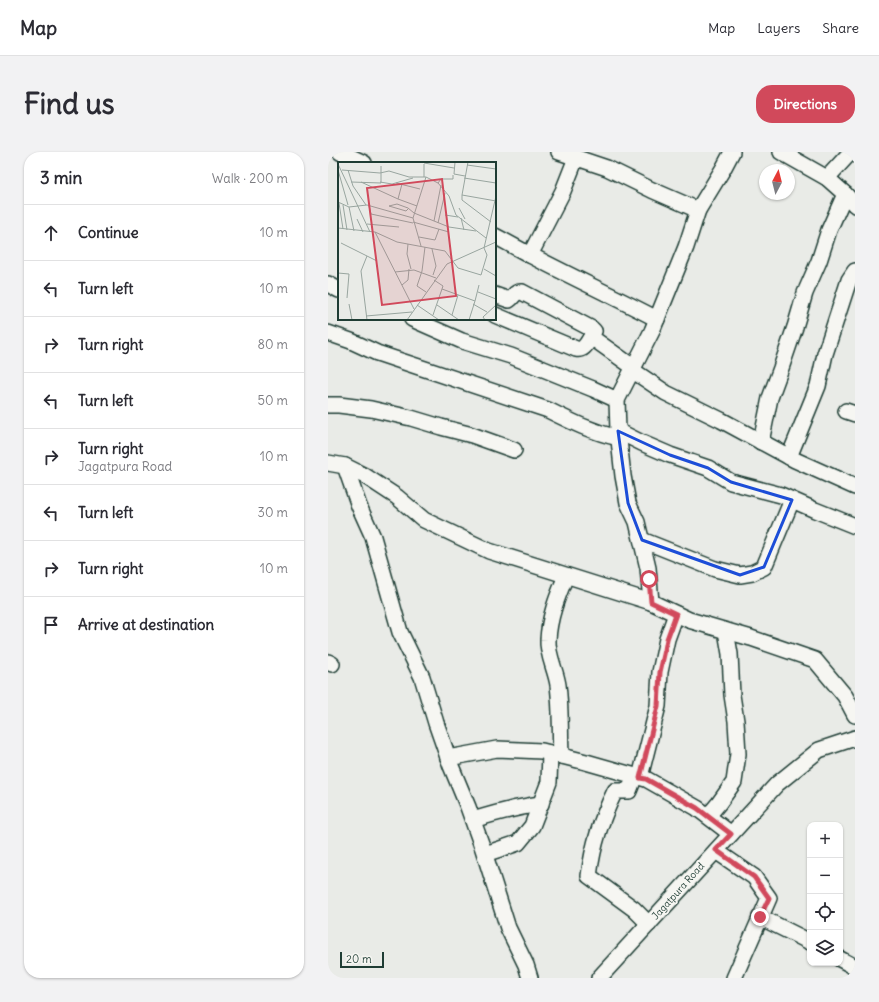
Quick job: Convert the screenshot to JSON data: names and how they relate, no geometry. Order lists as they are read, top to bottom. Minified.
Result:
{"streets":{"street":["Jagatpura Road"]},"scale_bar":"20 m","north":"top","page":{"header":"Map","nav":["Map","Layers","Share"],"buttons":"Directions","title":"Find us","heading":["3 min","Walk · 200 m"],"list":[["Continue","10 m"],["Turn left","10 m"],["Turn right","80 m"],["Turn left","50 m"],["Turn right","Jagatpura Road","10 m"],["Turn left","30 m"],["Turn right","10 m"],"Arrive at destination"],"map_buttons":["+","−"],"scale":"20 m"}}
